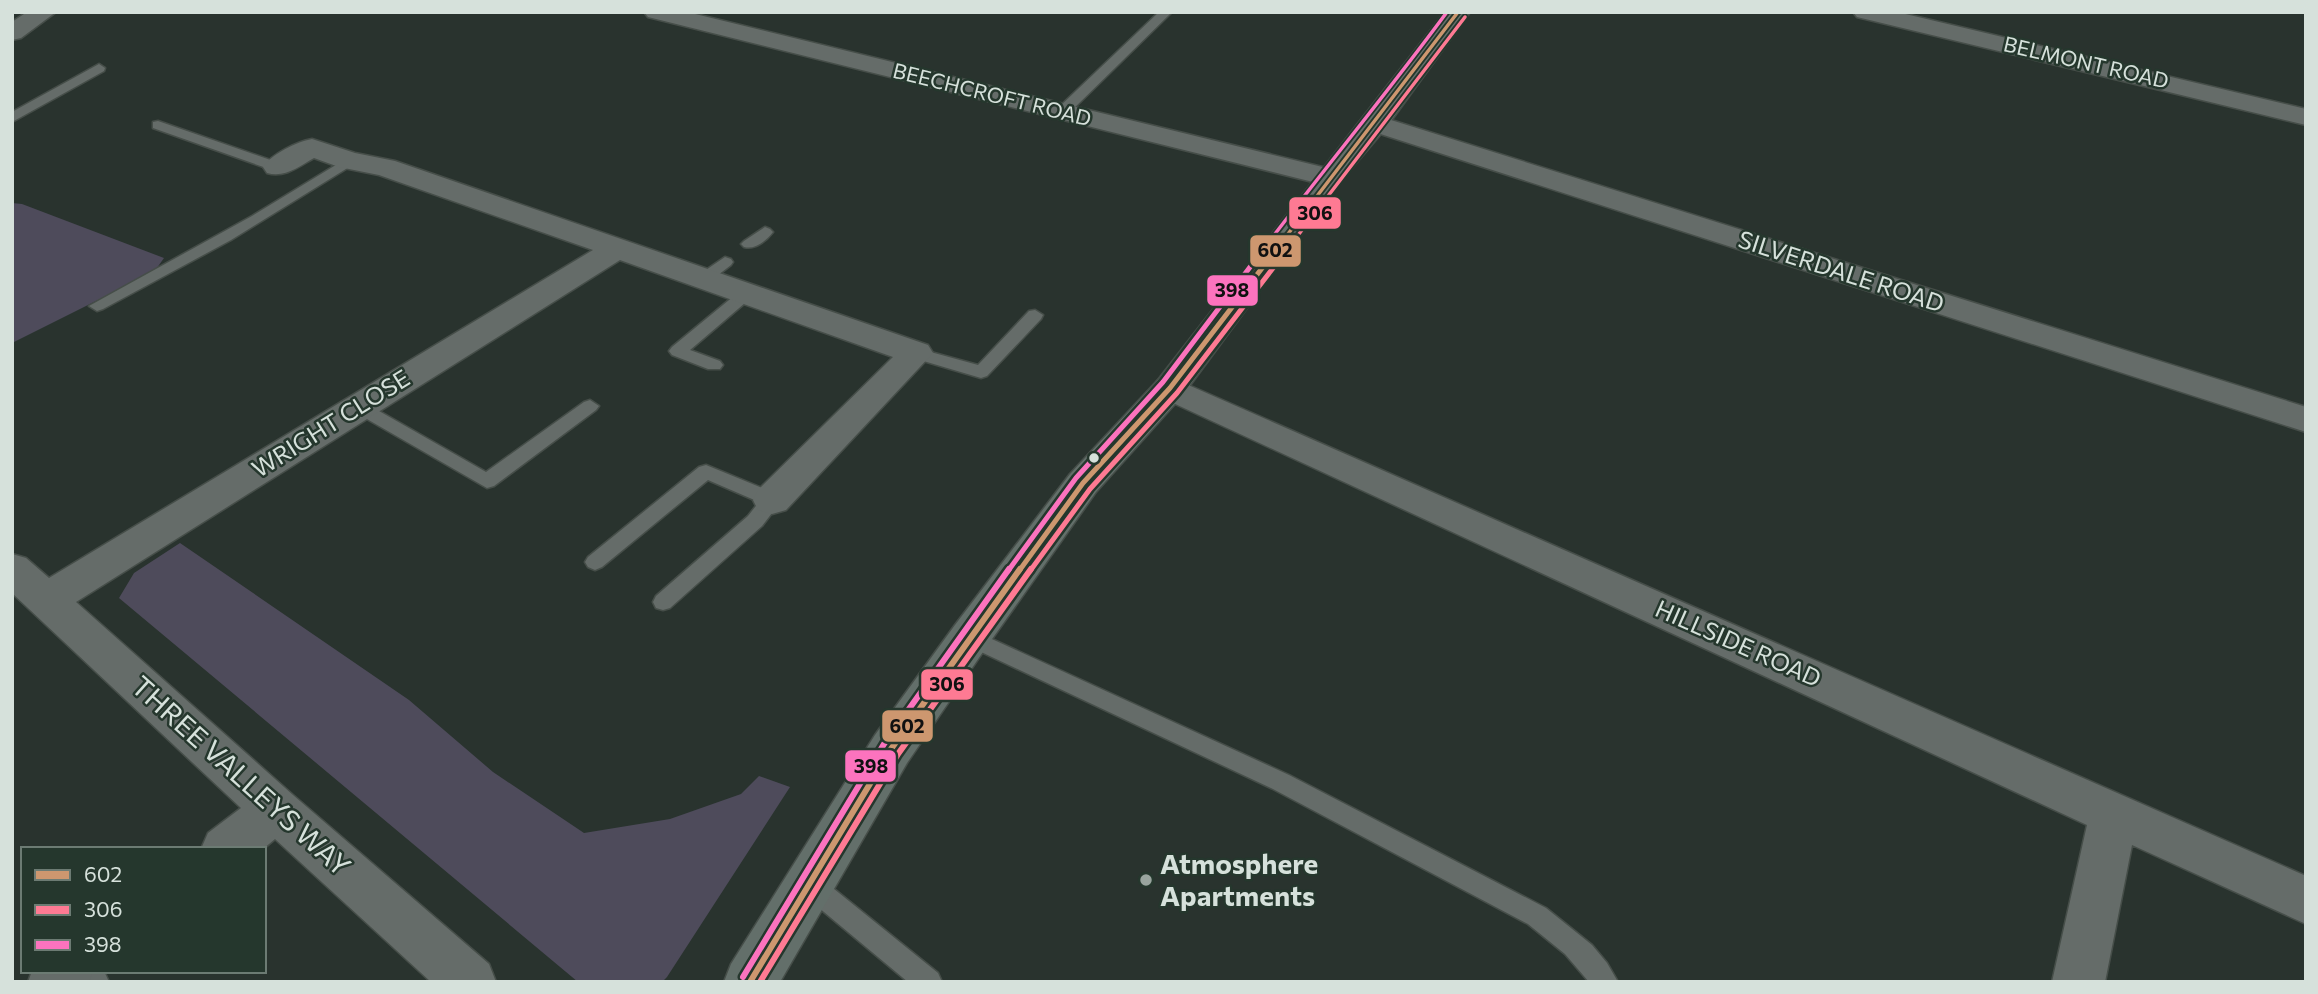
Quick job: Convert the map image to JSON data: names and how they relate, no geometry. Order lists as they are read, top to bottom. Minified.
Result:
{"streets":{"street":["BELMONT ROAD","BEECHCROFT ROAD","SILVERDALE ROAD","WRIGHT CLOSE","HILLSIDE ROAD","THREE VALLEYS WAY"]},"crossings":[["WRIGHT CLOSE","THREE VALLEYS WAY"]],"places":["Atmosphere Apartments"],"lines":["transit line 602","transit line 398","transit line 306"],"legend":["602","306","398"]}
